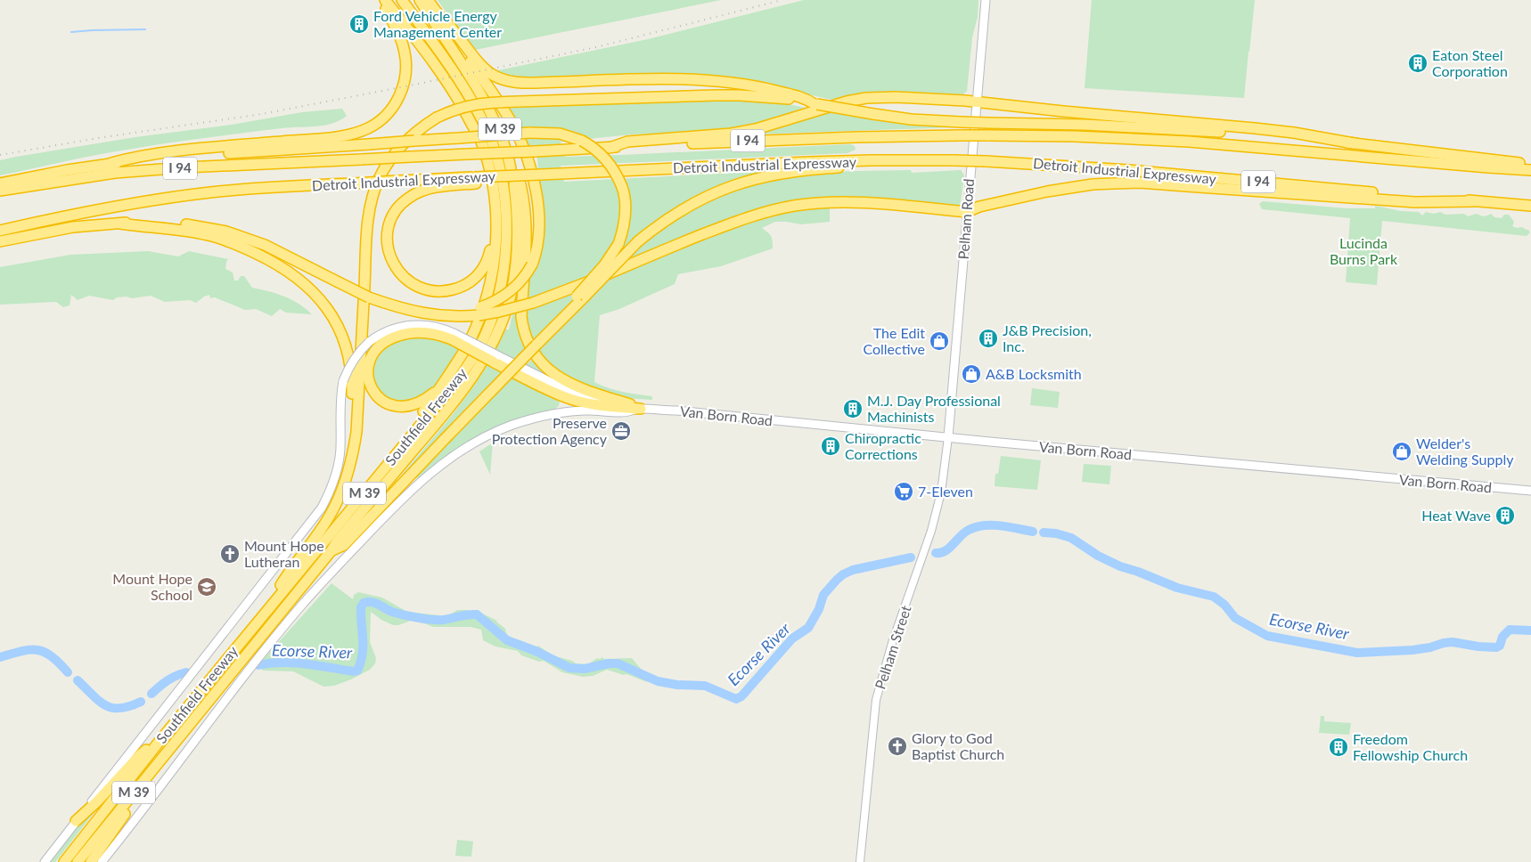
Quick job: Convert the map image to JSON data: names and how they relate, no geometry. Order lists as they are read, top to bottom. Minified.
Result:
{"streets":{"highway":["M 39","I 94","Detroit Industrial Expressway","Southfield Freeway"],"main road":["Pelham Road","Van Born Road"],"street":["Pelham Street"]},"crossings":[["M 39","Detroit Industrial Expressway"],["M 39","Southfield Freeway"],["Detroit Industrial Expressway","Southfield Freeway"],["Pelham Road","Van Born Road"],["Pelham Road","Pelham Street"],["Van Born Road","Pelham Street"]],"water":["Ecorse River"],"parks":["Lucinda Burns Park"],"places":{"building":["Ford Vehicle Energy Management Center","Eaton Steel Corporation","J&B Precision, Inc.","M.J. Day Professional Machinists","Chiropractic Corrections","Heat Wave","Freedom Fellowship Church"],"shop":["The Edit Collective","A&B Locksmith","Welder's Welding Supply"],"office":["Preserve Protection Agency"],"supermarket":["7-Eleven"],"church":["Mount Hope Lutheran","Glory to God Baptist Church"],"school or university":["Mount Hope School"]}}
